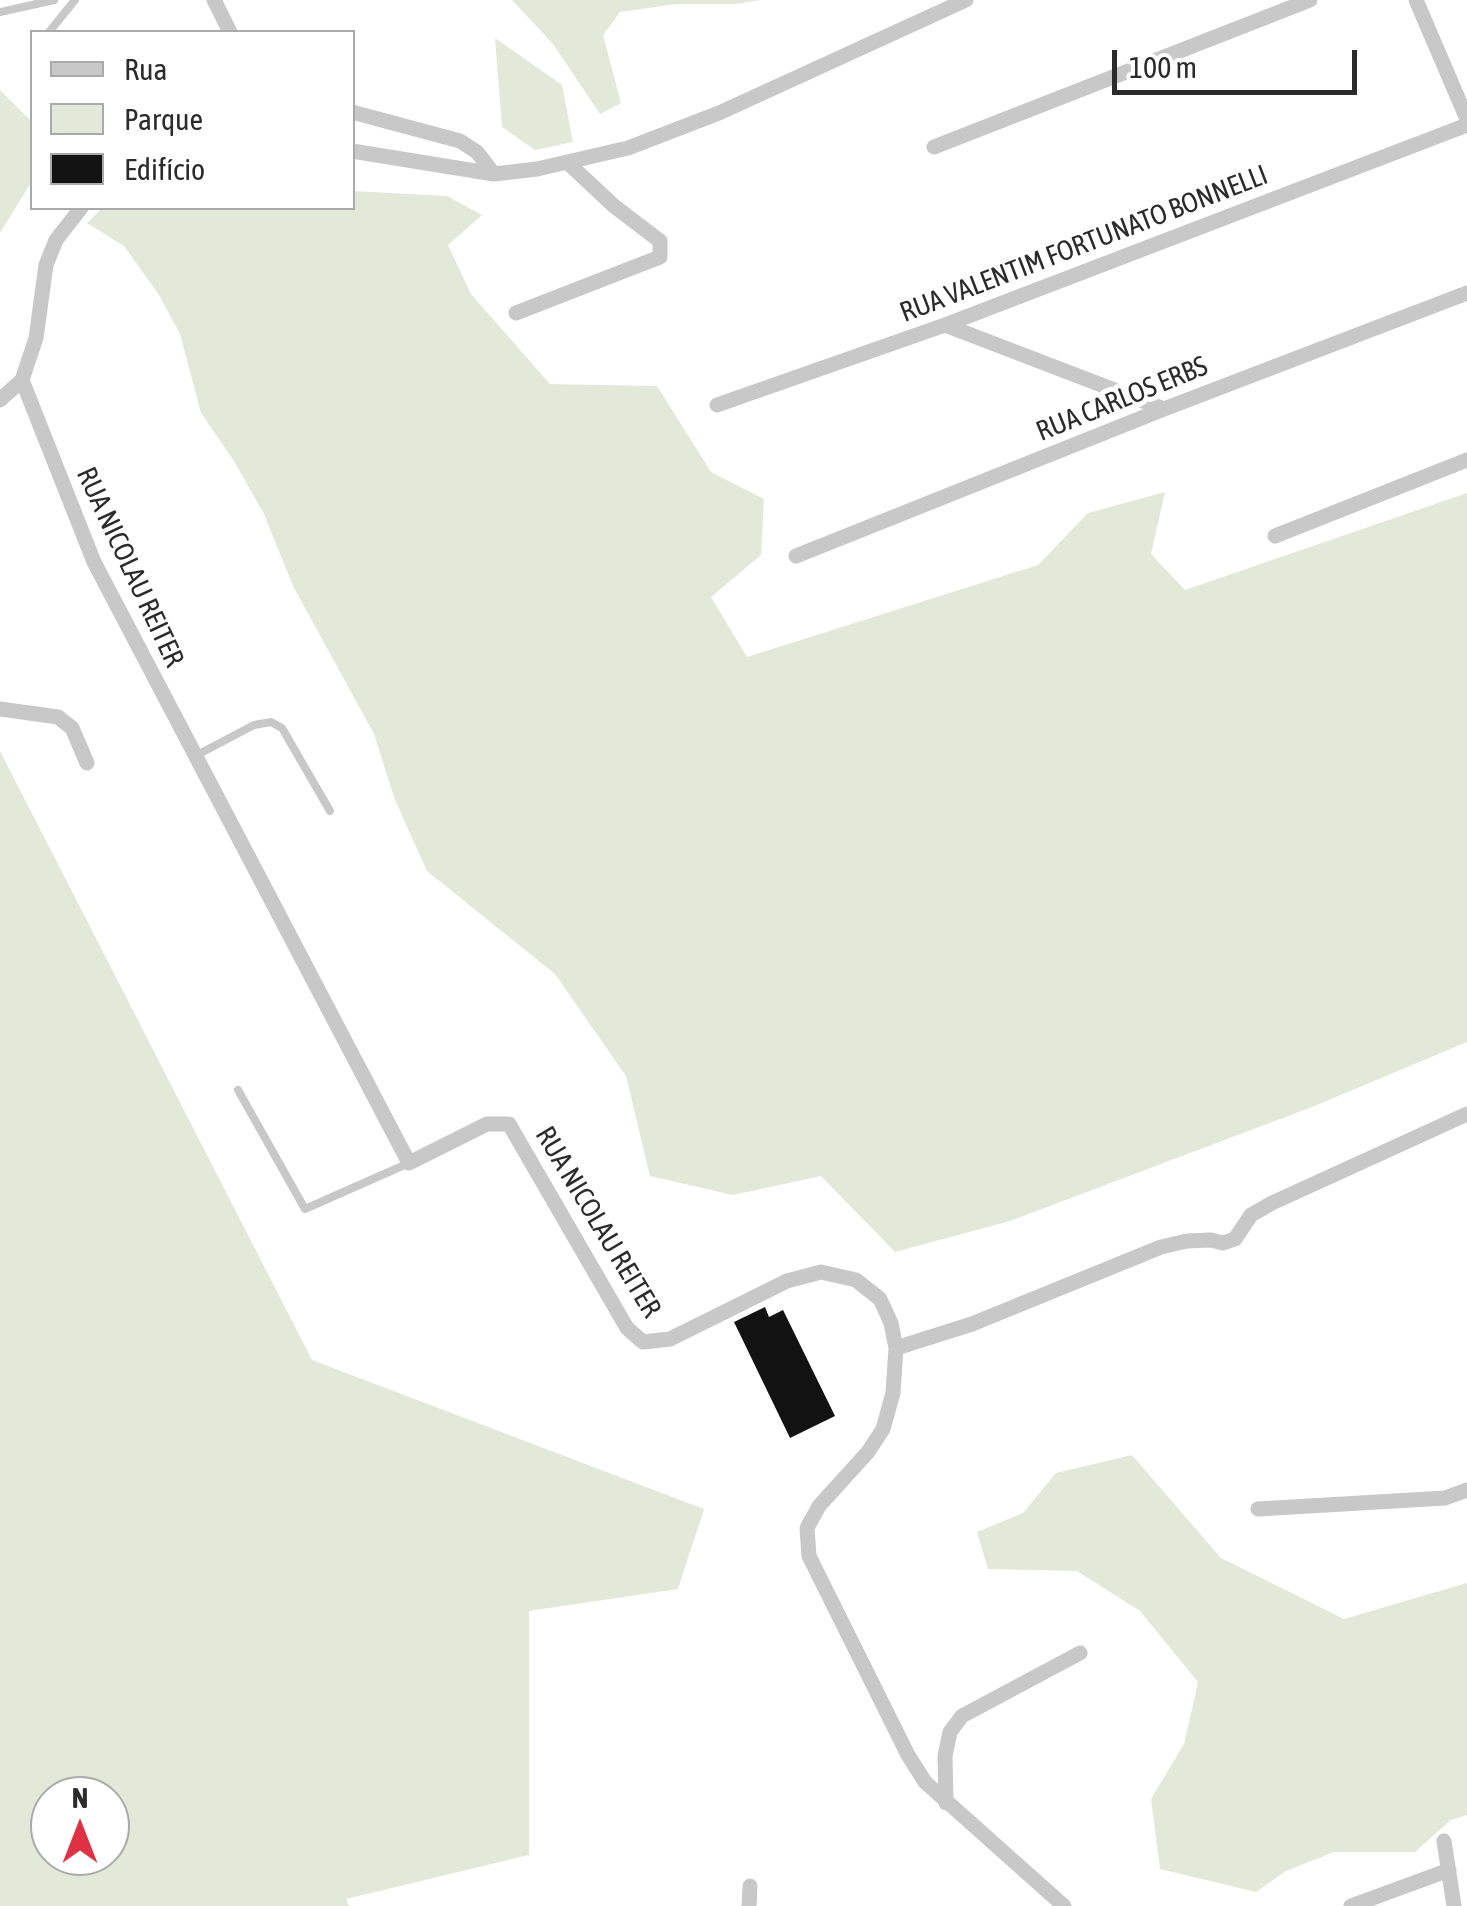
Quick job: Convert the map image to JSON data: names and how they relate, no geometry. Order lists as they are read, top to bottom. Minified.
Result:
{"streets":{"street":["RUA VALENTIM FORTUNATO BONNELLI","RUA CARLOS ERBS","RUA NICOLAU REITER"]},"legend":["Rua","Parque","Edifício"],"scale_bar":"100 m","north":"top"}
